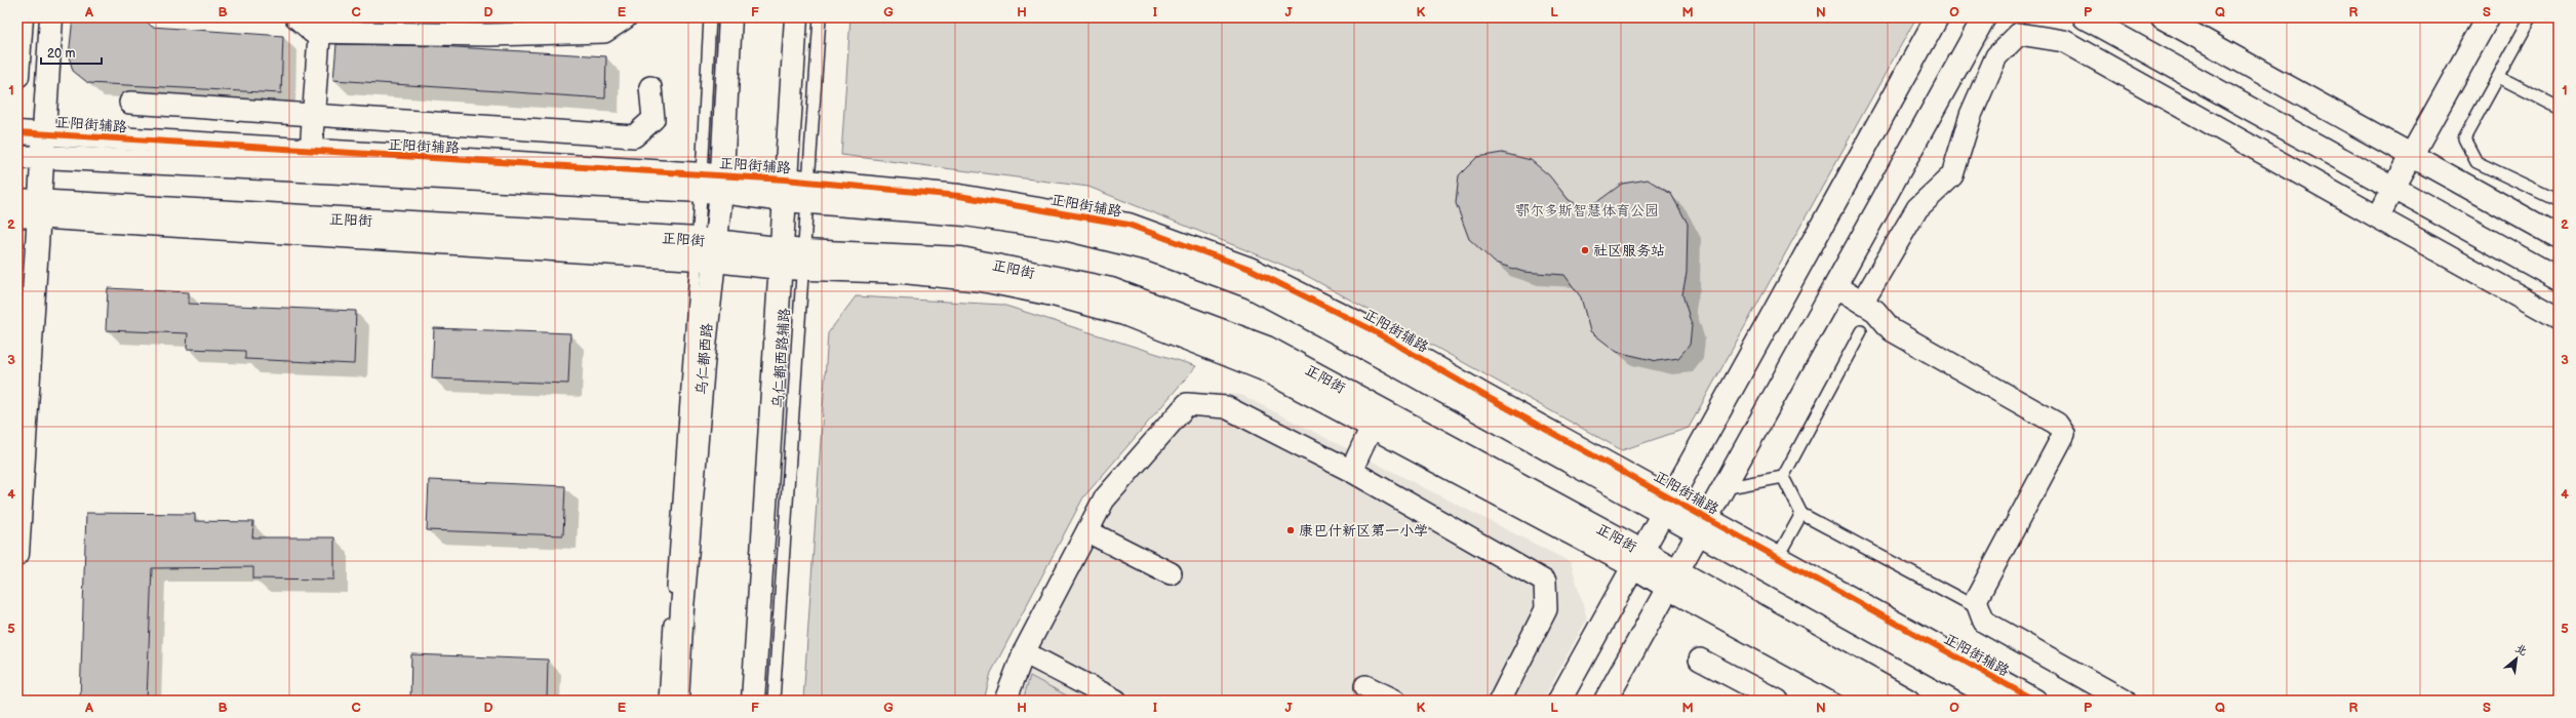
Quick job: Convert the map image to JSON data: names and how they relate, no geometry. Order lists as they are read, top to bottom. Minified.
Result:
{"streets":{"street":["正阳街辅路","正阳街","乌仁都西路"],"lane":["乌仁都西路辅路"]},"crossings":[["正阳街辅路","乌仁都西路"],["正阳街","乌仁都西路辅路"],["正阳街","乌仁都西路"]],"parks":["鄂尔多斯智慧体育公园"],"places":["社区服务站","康巴什新区第一小学"],"scale_bar":"20 m","north":"top right","grid":{"columns":["A","B","C","D","E","F","G","H","I","J","K","L","M","N","O","P","Q","R","S"],"rows":["1","2","3","4","5"]}}
